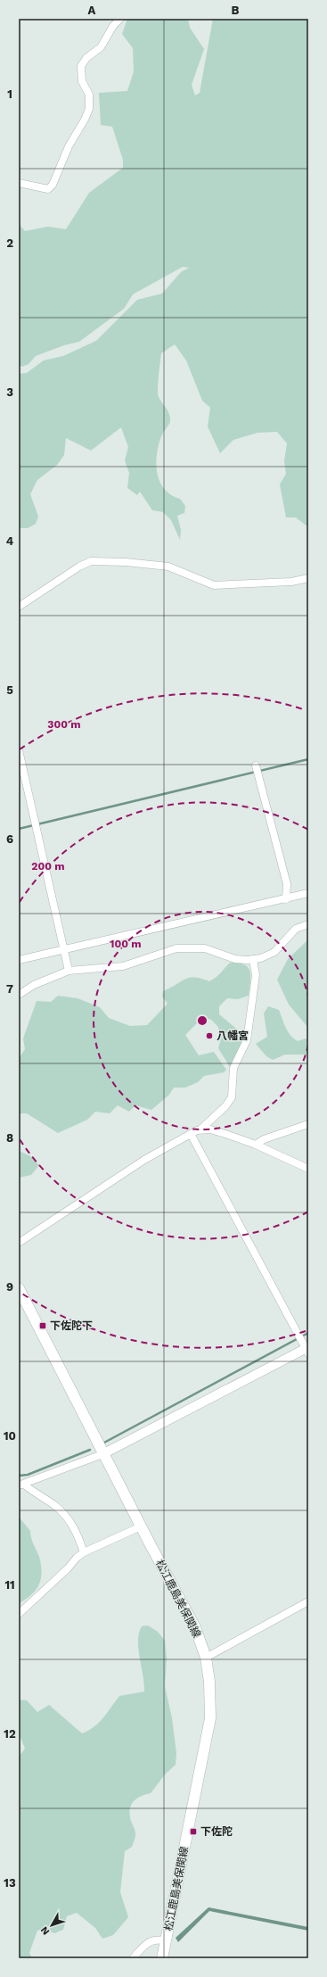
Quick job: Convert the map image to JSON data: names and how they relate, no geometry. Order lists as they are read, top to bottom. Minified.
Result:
{"streets":{"main road":["松江鹿島美保関線"]},"places":{"other":["八幡宮"],"transit":["下佐陀下","下佐陀"]},"north":"bottom left","grid":{"columns":["A","B"],"rows":["1","2","3","4","5","6","7","8","9","10","11","12","13"]},"rings":["300 m","200 m","100 m"]}
